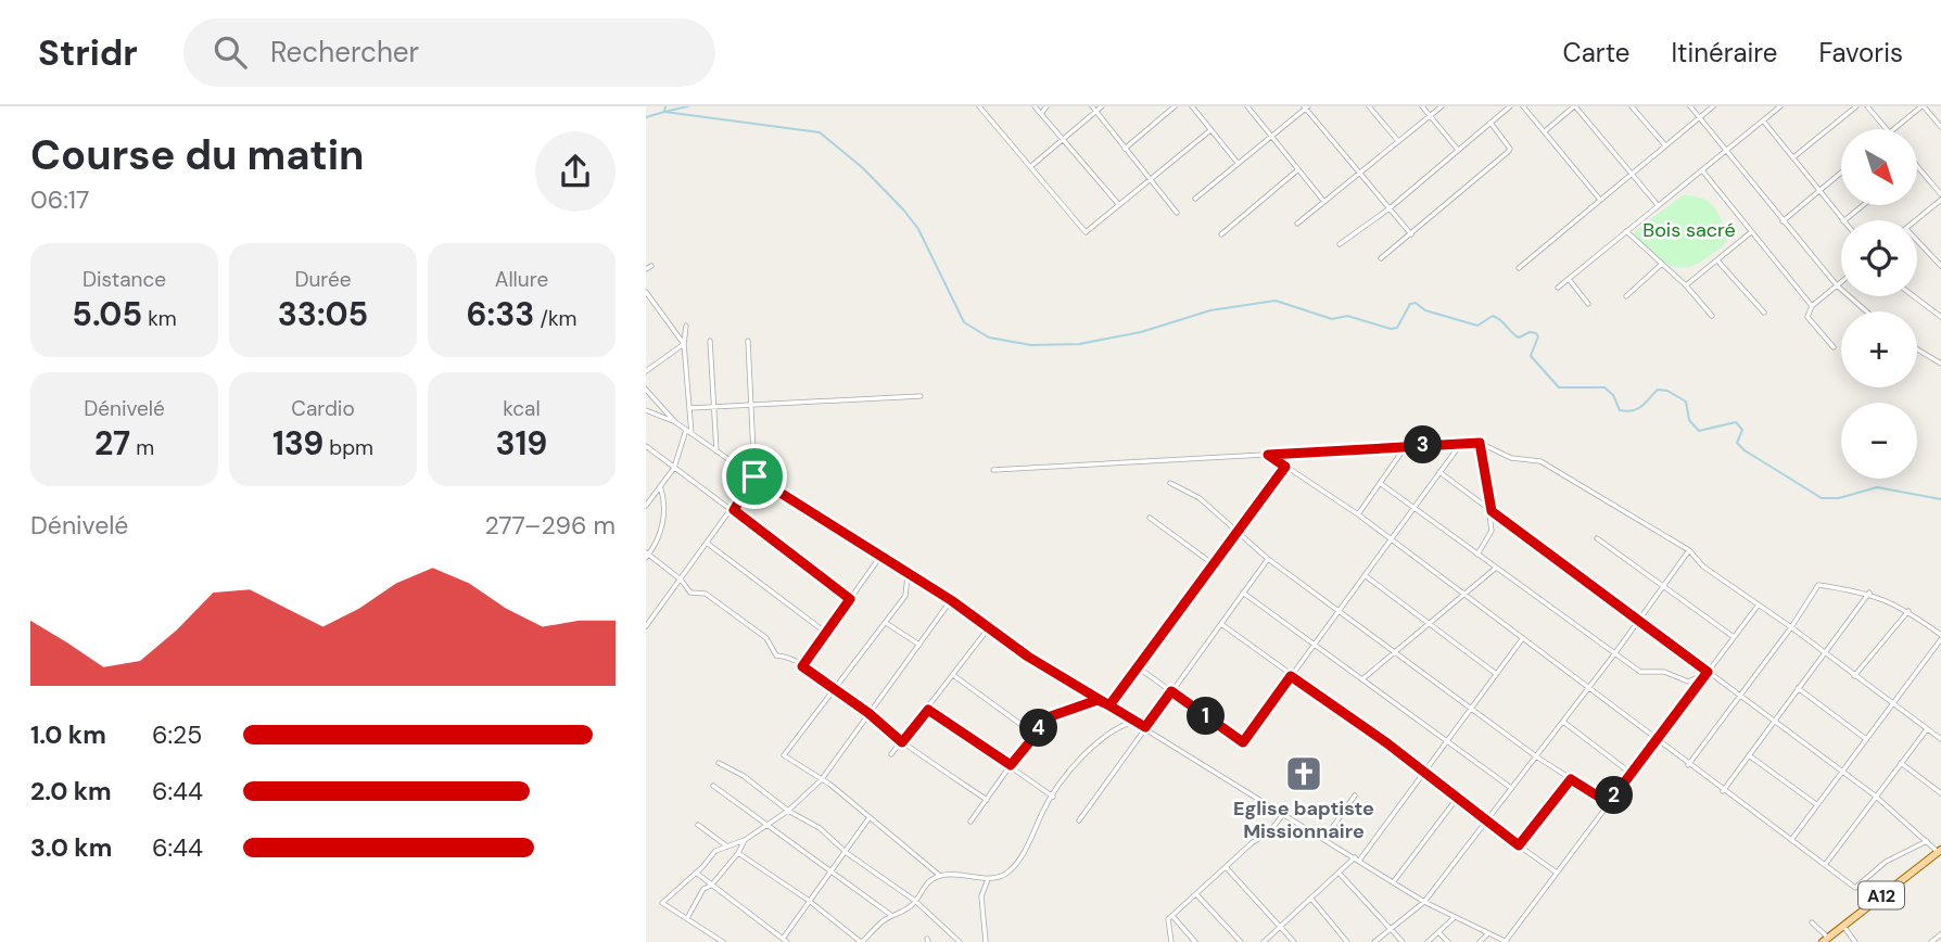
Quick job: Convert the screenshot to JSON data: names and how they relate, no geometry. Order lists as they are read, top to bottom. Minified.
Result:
{"streets":{"main road":["A12"]},"parks":["Bois sacré"],"places":{"church":["Eglise baptiste Missionnaire"]},"north":"bottom right","page":{"header":"Stridr","search":"Rechercher","nav":["Carte","Itinéraire","Favoris"],"heading":["Course du matin","06:17"],"map_buttons":["+","−"],"stats":[["Distance","5.05 km"],["Durée","33:05"],["Allure","6:33 /km"],["Dénivelé","27 m"],["Cardio","139 bpm"],["kcal","319"]],"pins":["3","1","4","2"],"chart":["Dénivelé","277–296 m"],"list":[{"name":"1.0 km","note":"6:25"},{"name":"2.0 km","note":"6:44"},{"name":"3.0 km","note":"6:44"}]}}
